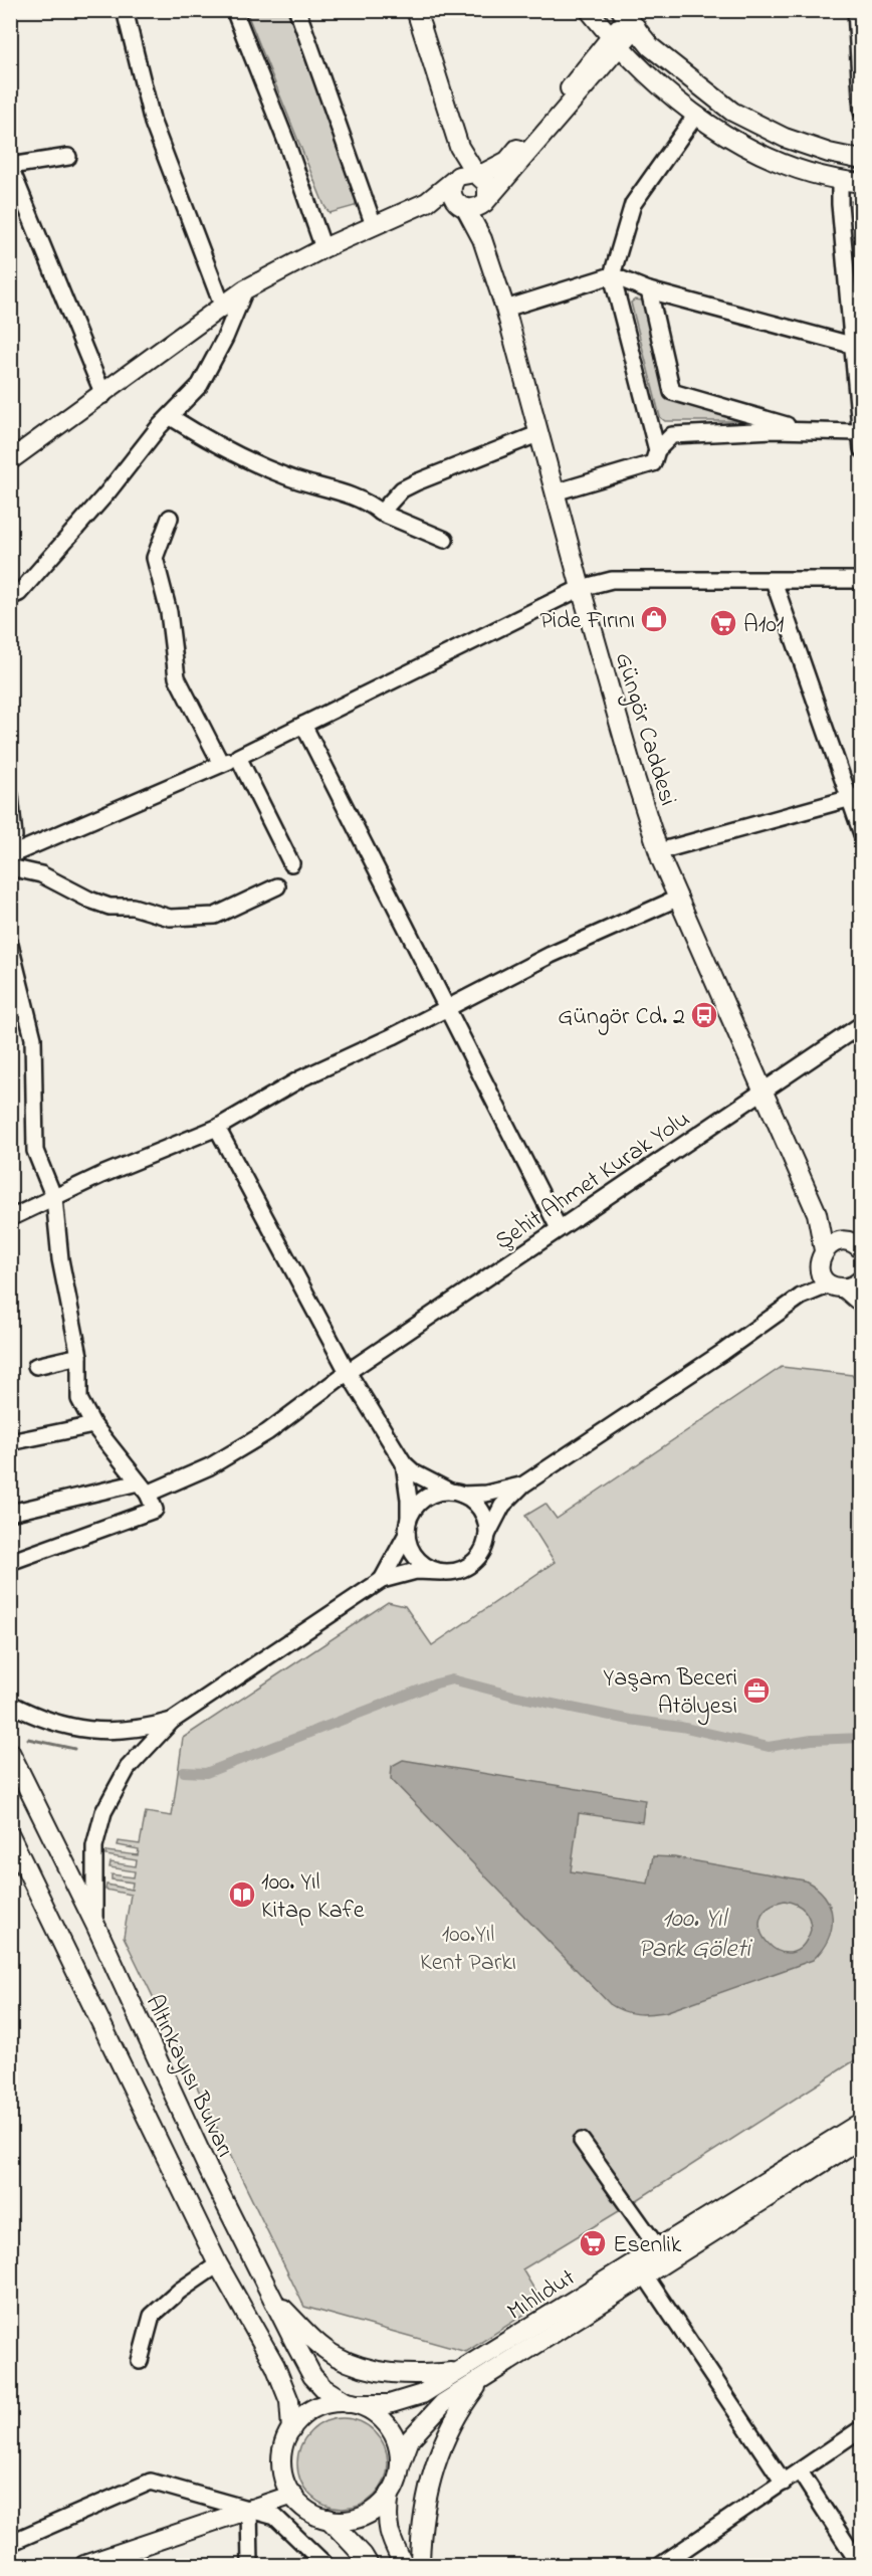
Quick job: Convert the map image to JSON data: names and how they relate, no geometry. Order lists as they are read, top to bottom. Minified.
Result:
{"streets":{"main road":["Güngör Caddesi","Altınkayısı Bulvarı","Mıhlıdut"],"street":["Şehit Ahmet Kurak Yolu"]},"crossings":[["Güngör Caddesi","Şehit Ahmet Kurak Yolu"],["Altınkayısı Bulvarı","Mıhlıdut"]],"water":["100. Yıl Park Göleti"],"parks":["100.Yıl Kent Parkı"],"places":{"shop":["Pide Fırını"],"supermarket":["A101","Esenlik"],"bus stop":["Güngör Cd. 2"],"office":["Yaşam Beceri Atölyesi"],"library":["100. Yıl Kitap Kafe"]}}
